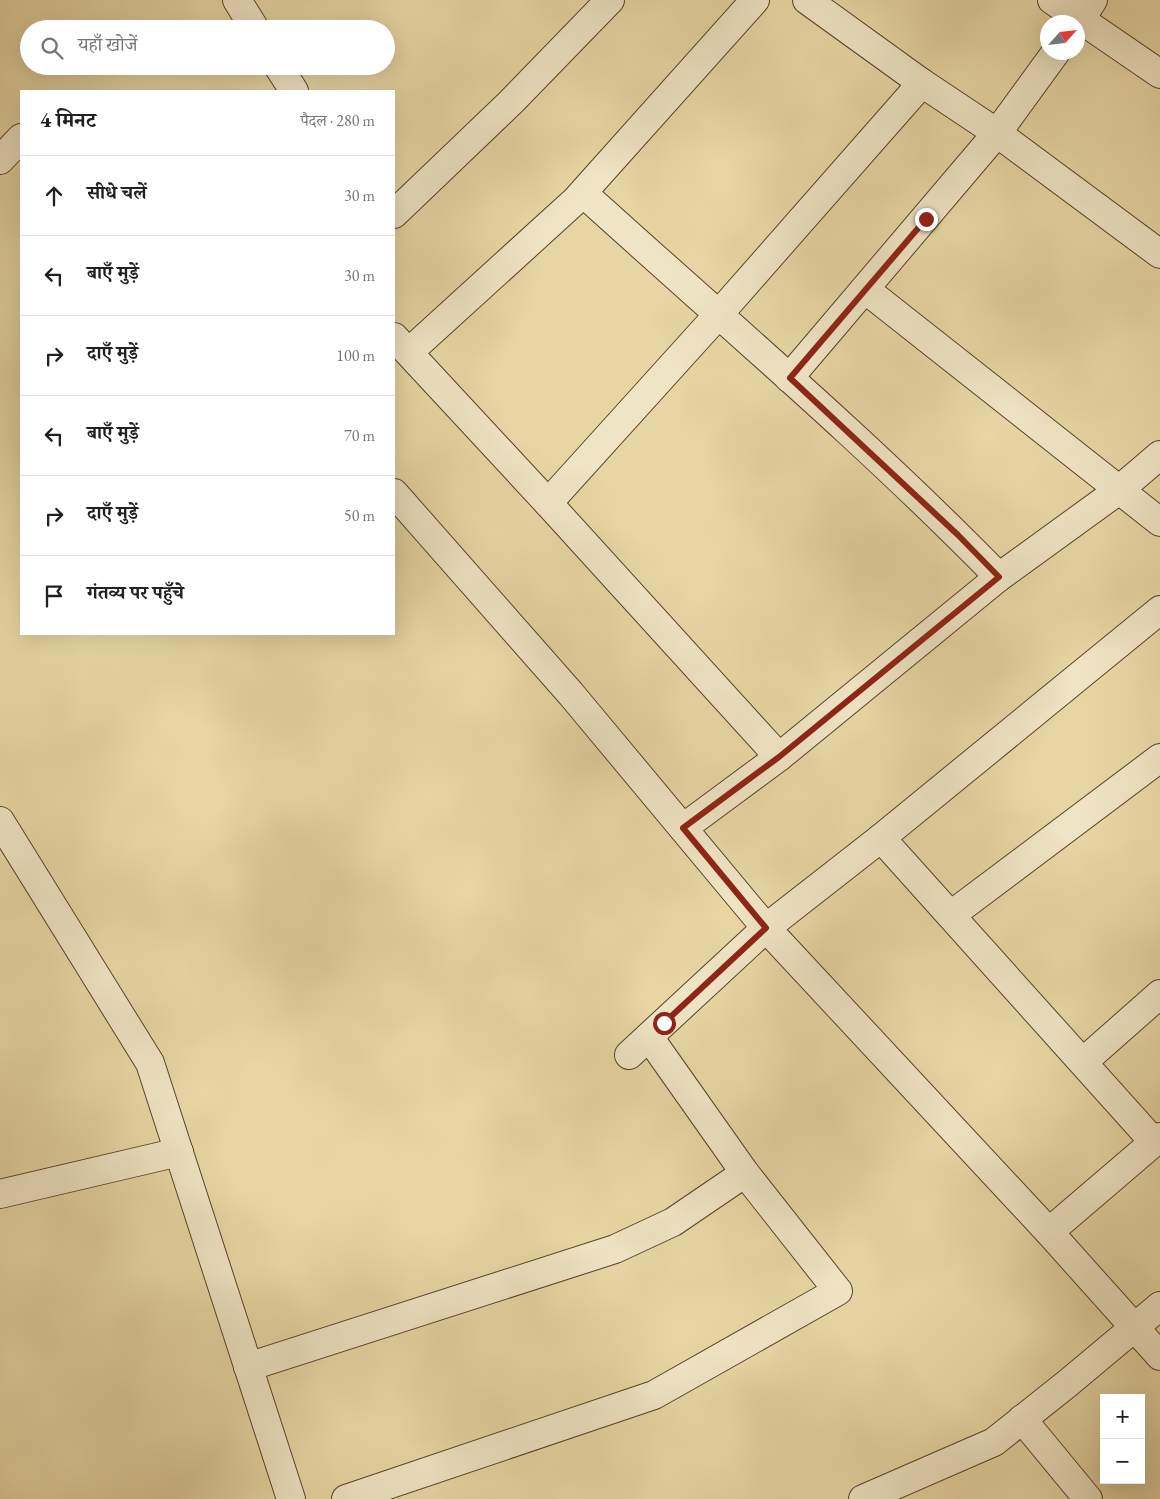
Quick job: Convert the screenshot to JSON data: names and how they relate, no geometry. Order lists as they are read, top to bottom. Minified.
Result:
{"north":"top right","page":{"search":"यहाँ खोजें","heading":["4 मिनट","पैदल · 280 m"],"list":[["सीधे चलें","30 m"],["बाएँ मुड़ें","30 m"],["दाएँ मुड़ें","100 m"],["बाएँ मुड़ें","70 m"],["दाएँ मुड़ें","50 m"],"गंतव्य पर पहुँचे"],"map_buttons":["+","−"]}}
